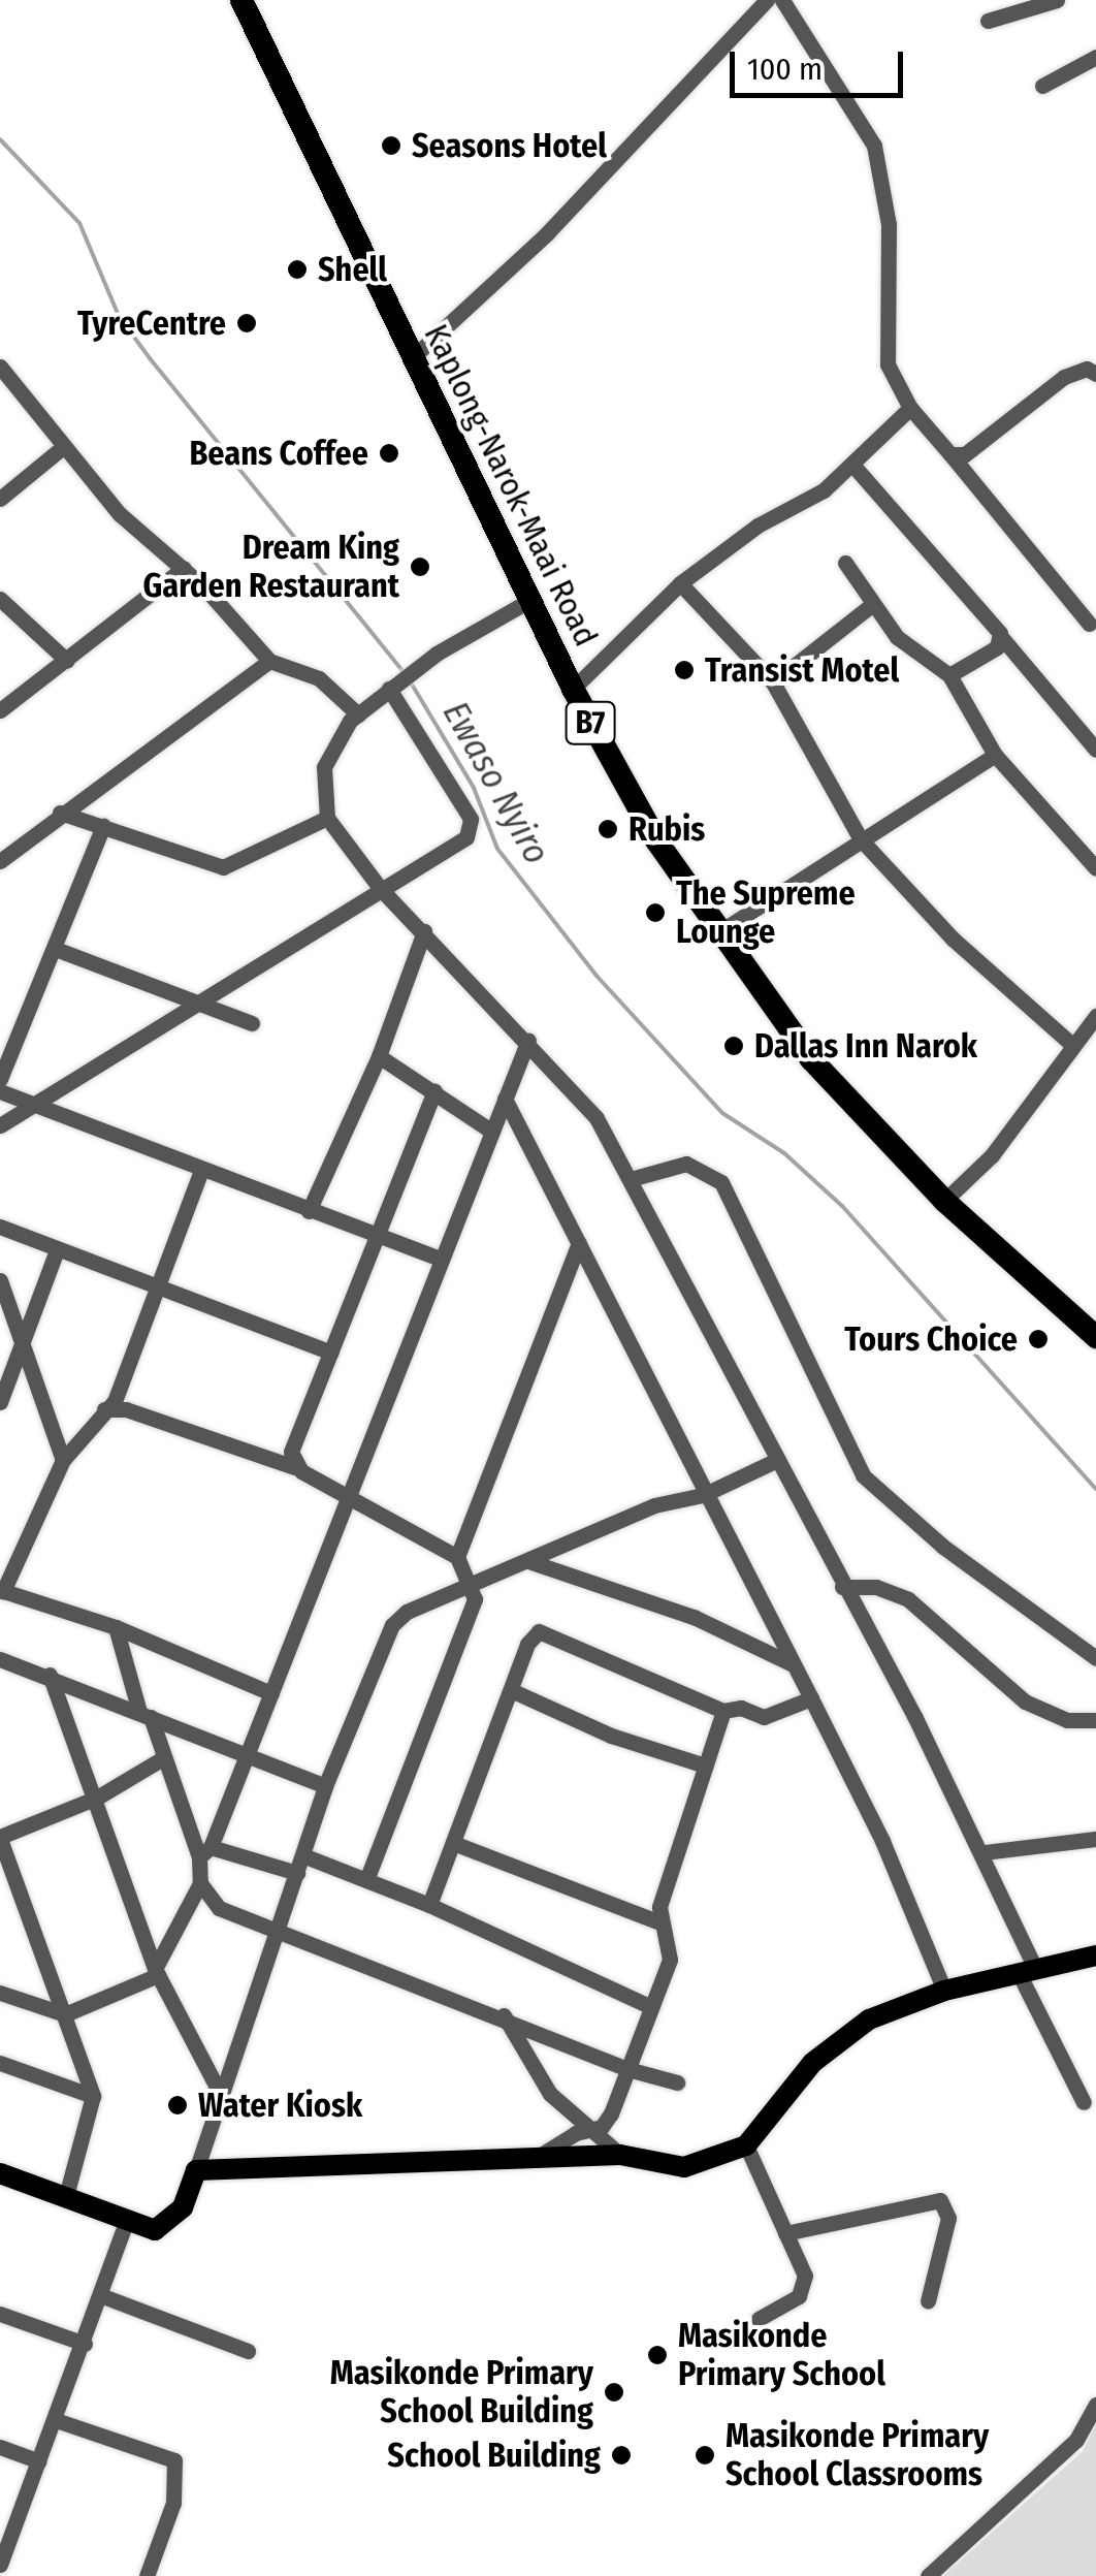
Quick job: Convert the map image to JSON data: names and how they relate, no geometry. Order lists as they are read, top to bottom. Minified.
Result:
{"streets":{"highway":["Kaplong-Narok-Maai Road","B7"]},"water":["Ewaso Nyiro"],"places":["Seasons Hotel","Shell","TyreCentre","Beans Coffee","Dream King Garden Restaurant","Transist Motel","Rubis","The Supreme Lounge","Dallas Inn Narok","Tours Choice","Water Kiosk","Masikonde Primary School","Masikonde Primary School Building","School Building","Masikonde Primary School Classrooms"],"scale_bar":"100 m"}
